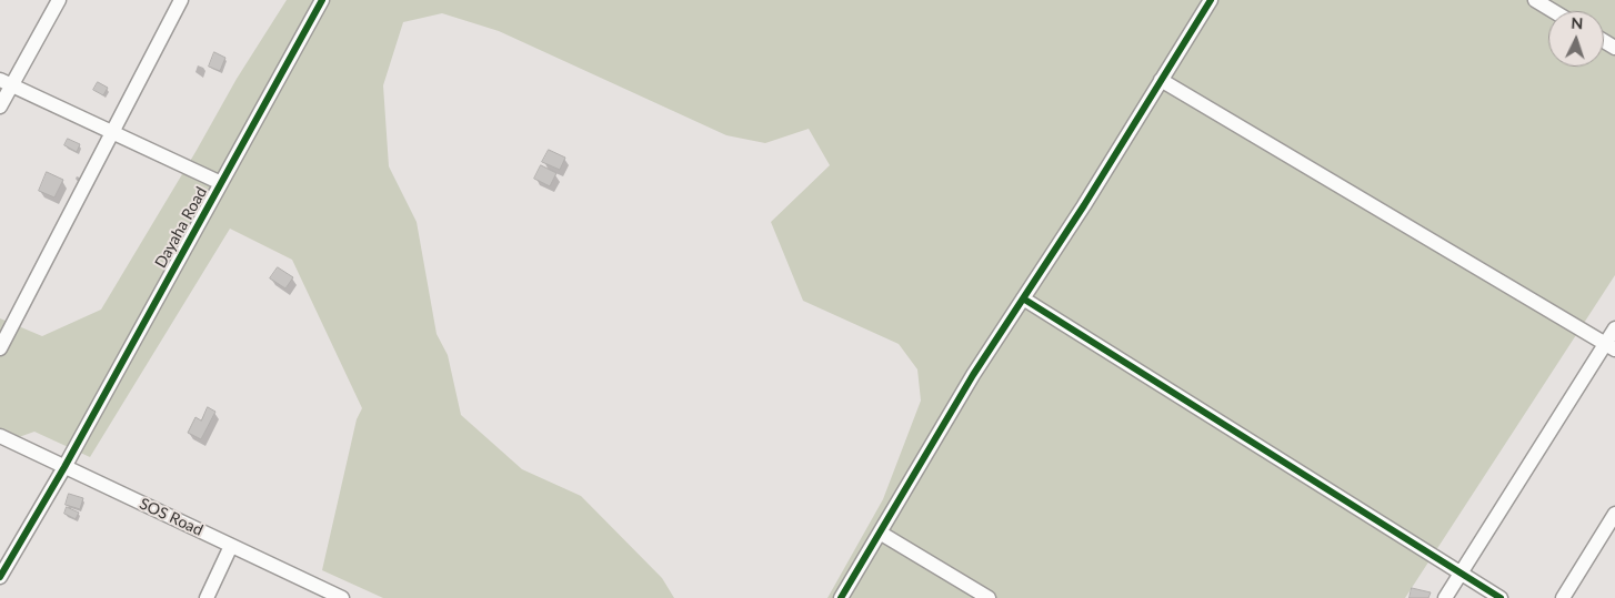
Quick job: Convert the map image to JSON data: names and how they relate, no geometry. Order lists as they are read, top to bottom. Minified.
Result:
{"streets":{"street":["Dayaha Road","SOS Road"]},"crossings":[["Dayaha Road","SOS Road"]],"north":"top"}
